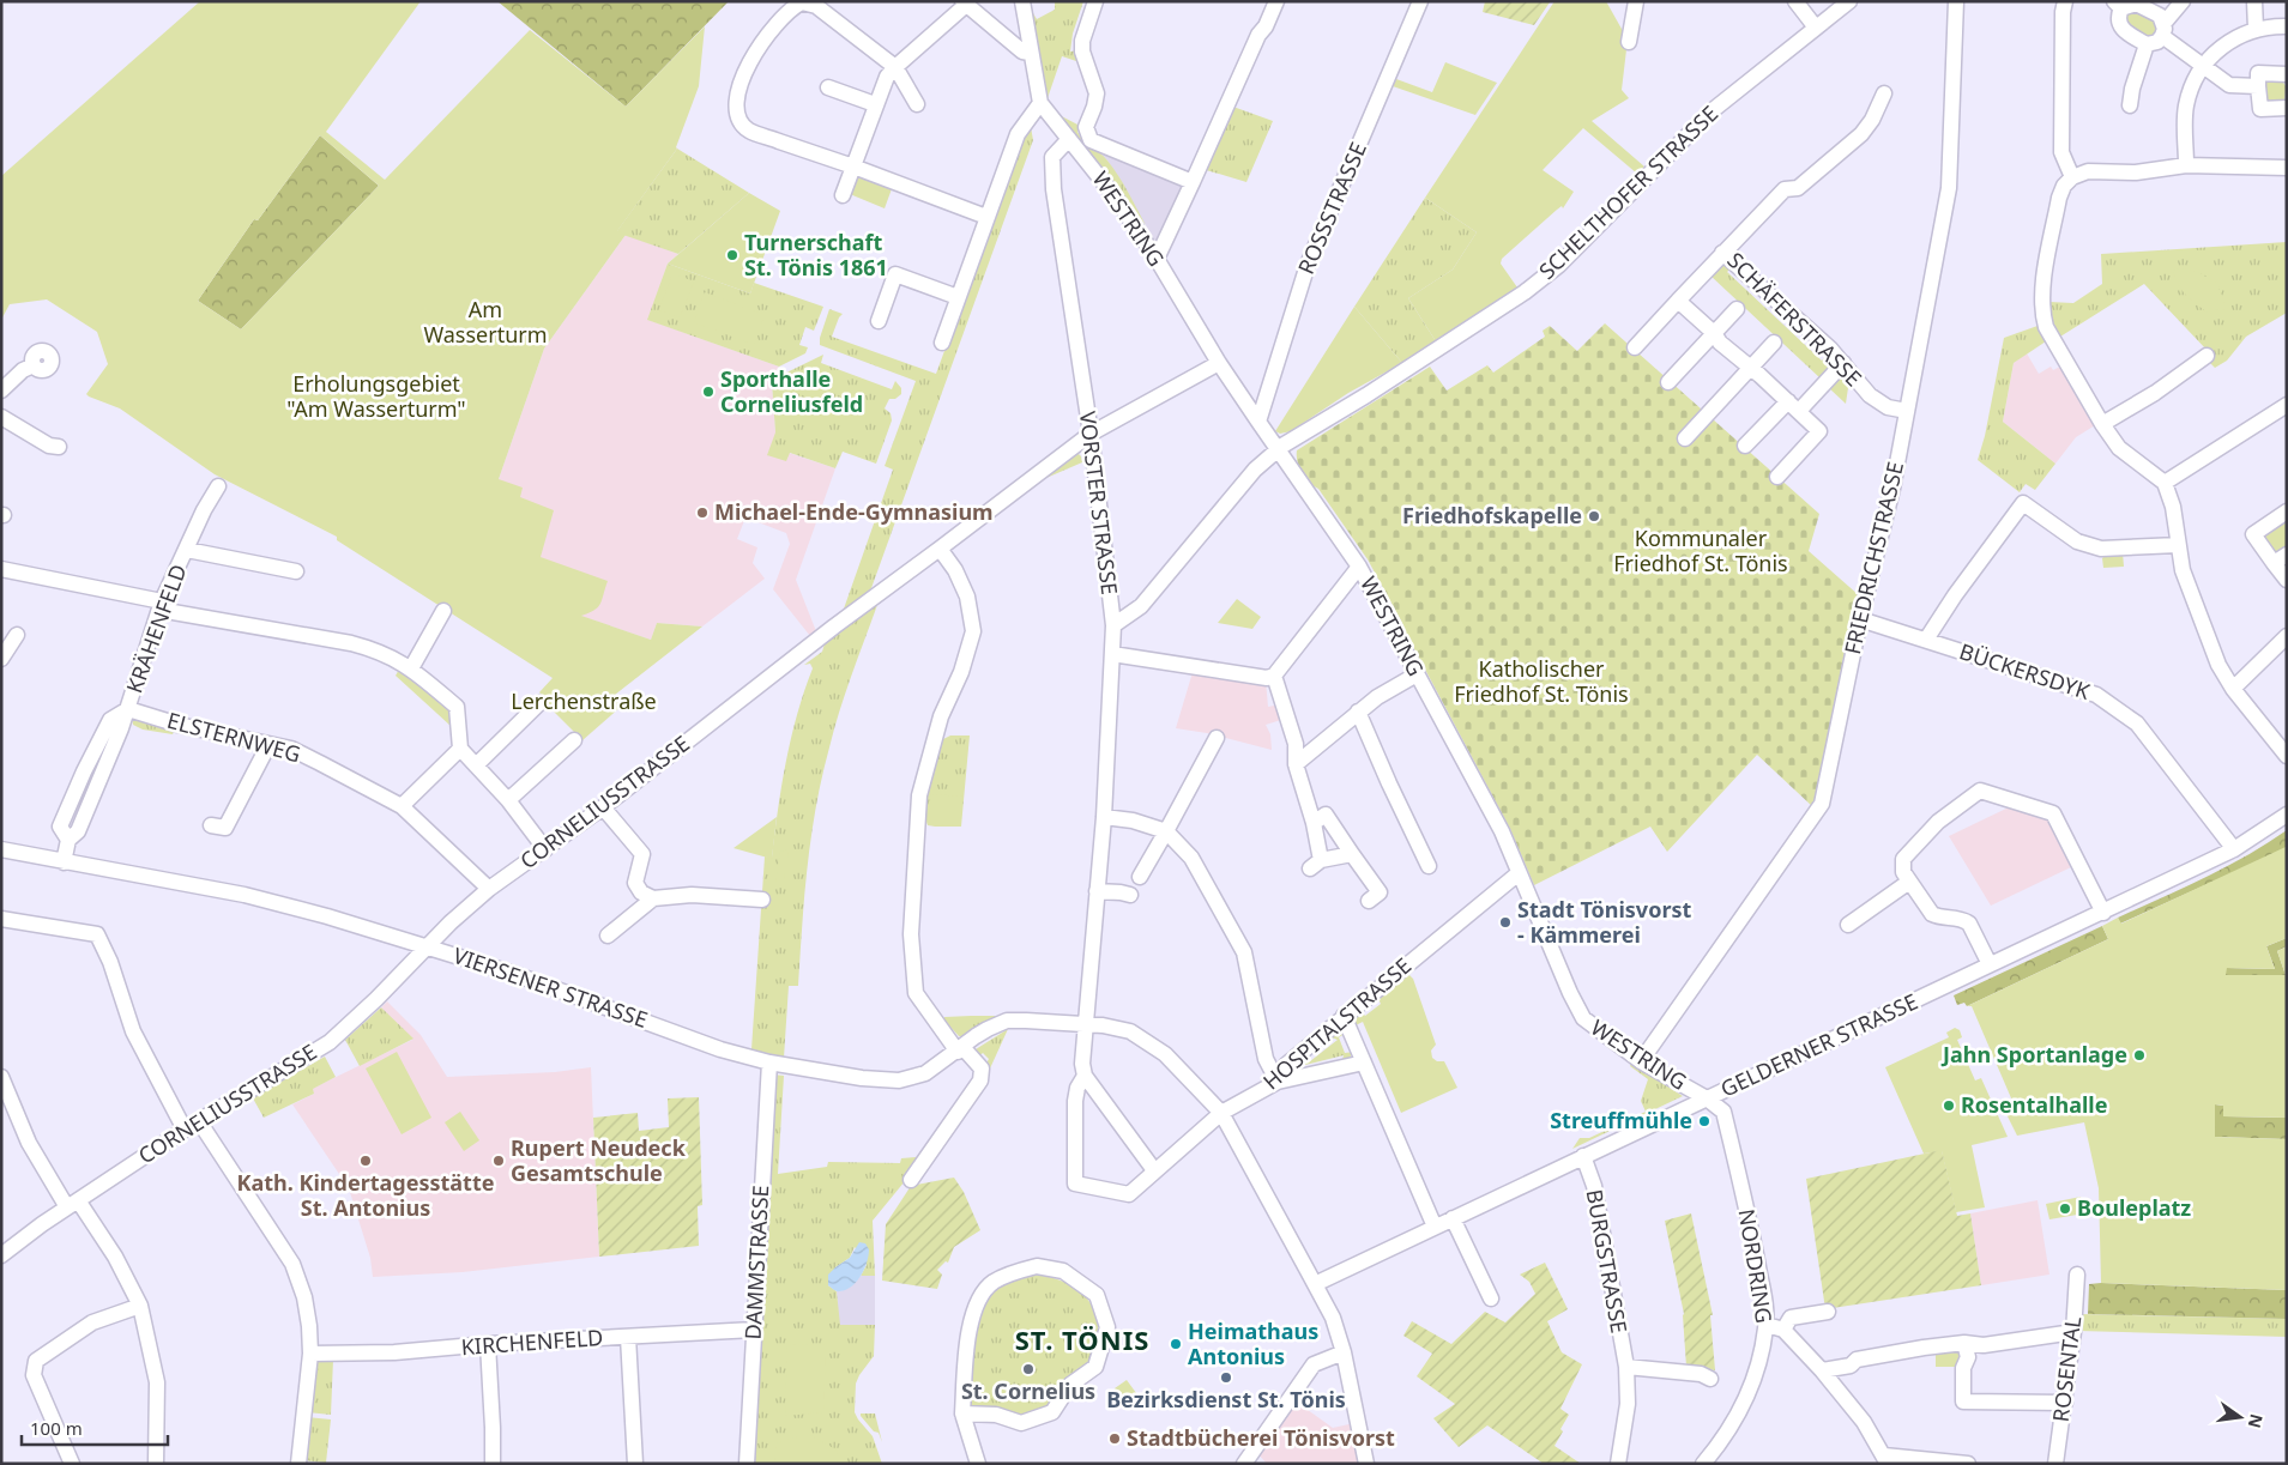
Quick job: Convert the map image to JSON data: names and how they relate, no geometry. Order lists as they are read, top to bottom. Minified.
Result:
{"streets":{"street":["SCHELTHOFER STRASSE","ROSSSTRASSE","WESTRING","SCHÄFERSTRASSE","VORSTER STRASSE","FRIEDRICHSTRASSE","KRÄHENFELD","BÜCKERSDYK","ELSTERNWEG","CORNELIUSSTRASSE","VIERSENER STRASSE","HOSPITALSTRASSE","GELDERNER STRASSE","BURGSTRASSE","DAMMSTRASSE","NORDRING","KIRCHENFELD","ROSENTAL"]},"crossings":[["SCHELTHOFER STRASSE","WESTRING"],["SCHELTHOFER STRASSE","VORSTER STRASSE"],["ROSSSTRASSE","WESTRING"],["WESTRING","VORSTER STRASSE"],["WESTRING","FRIEDRICHSTRASSE"],["WESTRING","CORNELIUSSTRASSE"],["WESTRING","HOSPITALSTRASSE"],["WESTRING","GELDERNER STRASSE"],["WESTRING","NORDRING"],["SCHÄFERSTRASSE","FRIEDRICHSTRASSE"],["VORSTER STRASSE","CORNELIUSSTRASSE"],["VORSTER STRASSE","VIERSENER STRASSE"],["VORSTER STRASSE","HOSPITALSTRASSE"],["FRIEDRICHSTRASSE","BÜCKERSDYK"],["KRÄHENFELD","ELSTERNWEG"],["KRÄHENFELD","VIERSENER STRASSE"],["BÜCKERSDYK","GELDERNER STRASSE"],["ELSTERNWEG","CORNELIUSSTRASSE"],["CORNELIUSSTRASSE","VIERSENER STRASSE"],["VIERSENER STRASSE","HOSPITALSTRASSE"],["VIERSENER STRASSE","GELDERNER STRASSE"],["VIERSENER STRASSE","DAMMSTRASSE"],["GELDERNER STRASSE","BURGSTRASSE"],["GELDERNER STRASSE","NORDRING"],["DAMMSTRASSE","KIRCHENFELD"]],"districts":["ST. TÖNIS"],"parks":["Am Wasserturm","Erholungsgebiet \"Am Wasserturm\"","Kommunaler Friedhof St. Tönis","Katholischer Friedhof St. Tönis","Lerchenstraße"],"places":["Turnerschaft St. Tönis 1861","Sporthalle Corneliusfeld","Michael-Ende-Gymnasium","Friedhofskapelle","Stadt Tönisvorst - Kämmerei","Jahn Sportanlage","Rosentalhalle","Streuffmühle","Kath. Kindertagesstätte St. Antonius","Rupert Neudeck Gesamtschule","Bouleplatz","Heimathaus Antonius","St. Cornelius","Bezirksdienst St. Tönis","Stadtbücherei Tönisvorst"],"scale_bar":"100 m","north":"right"}
